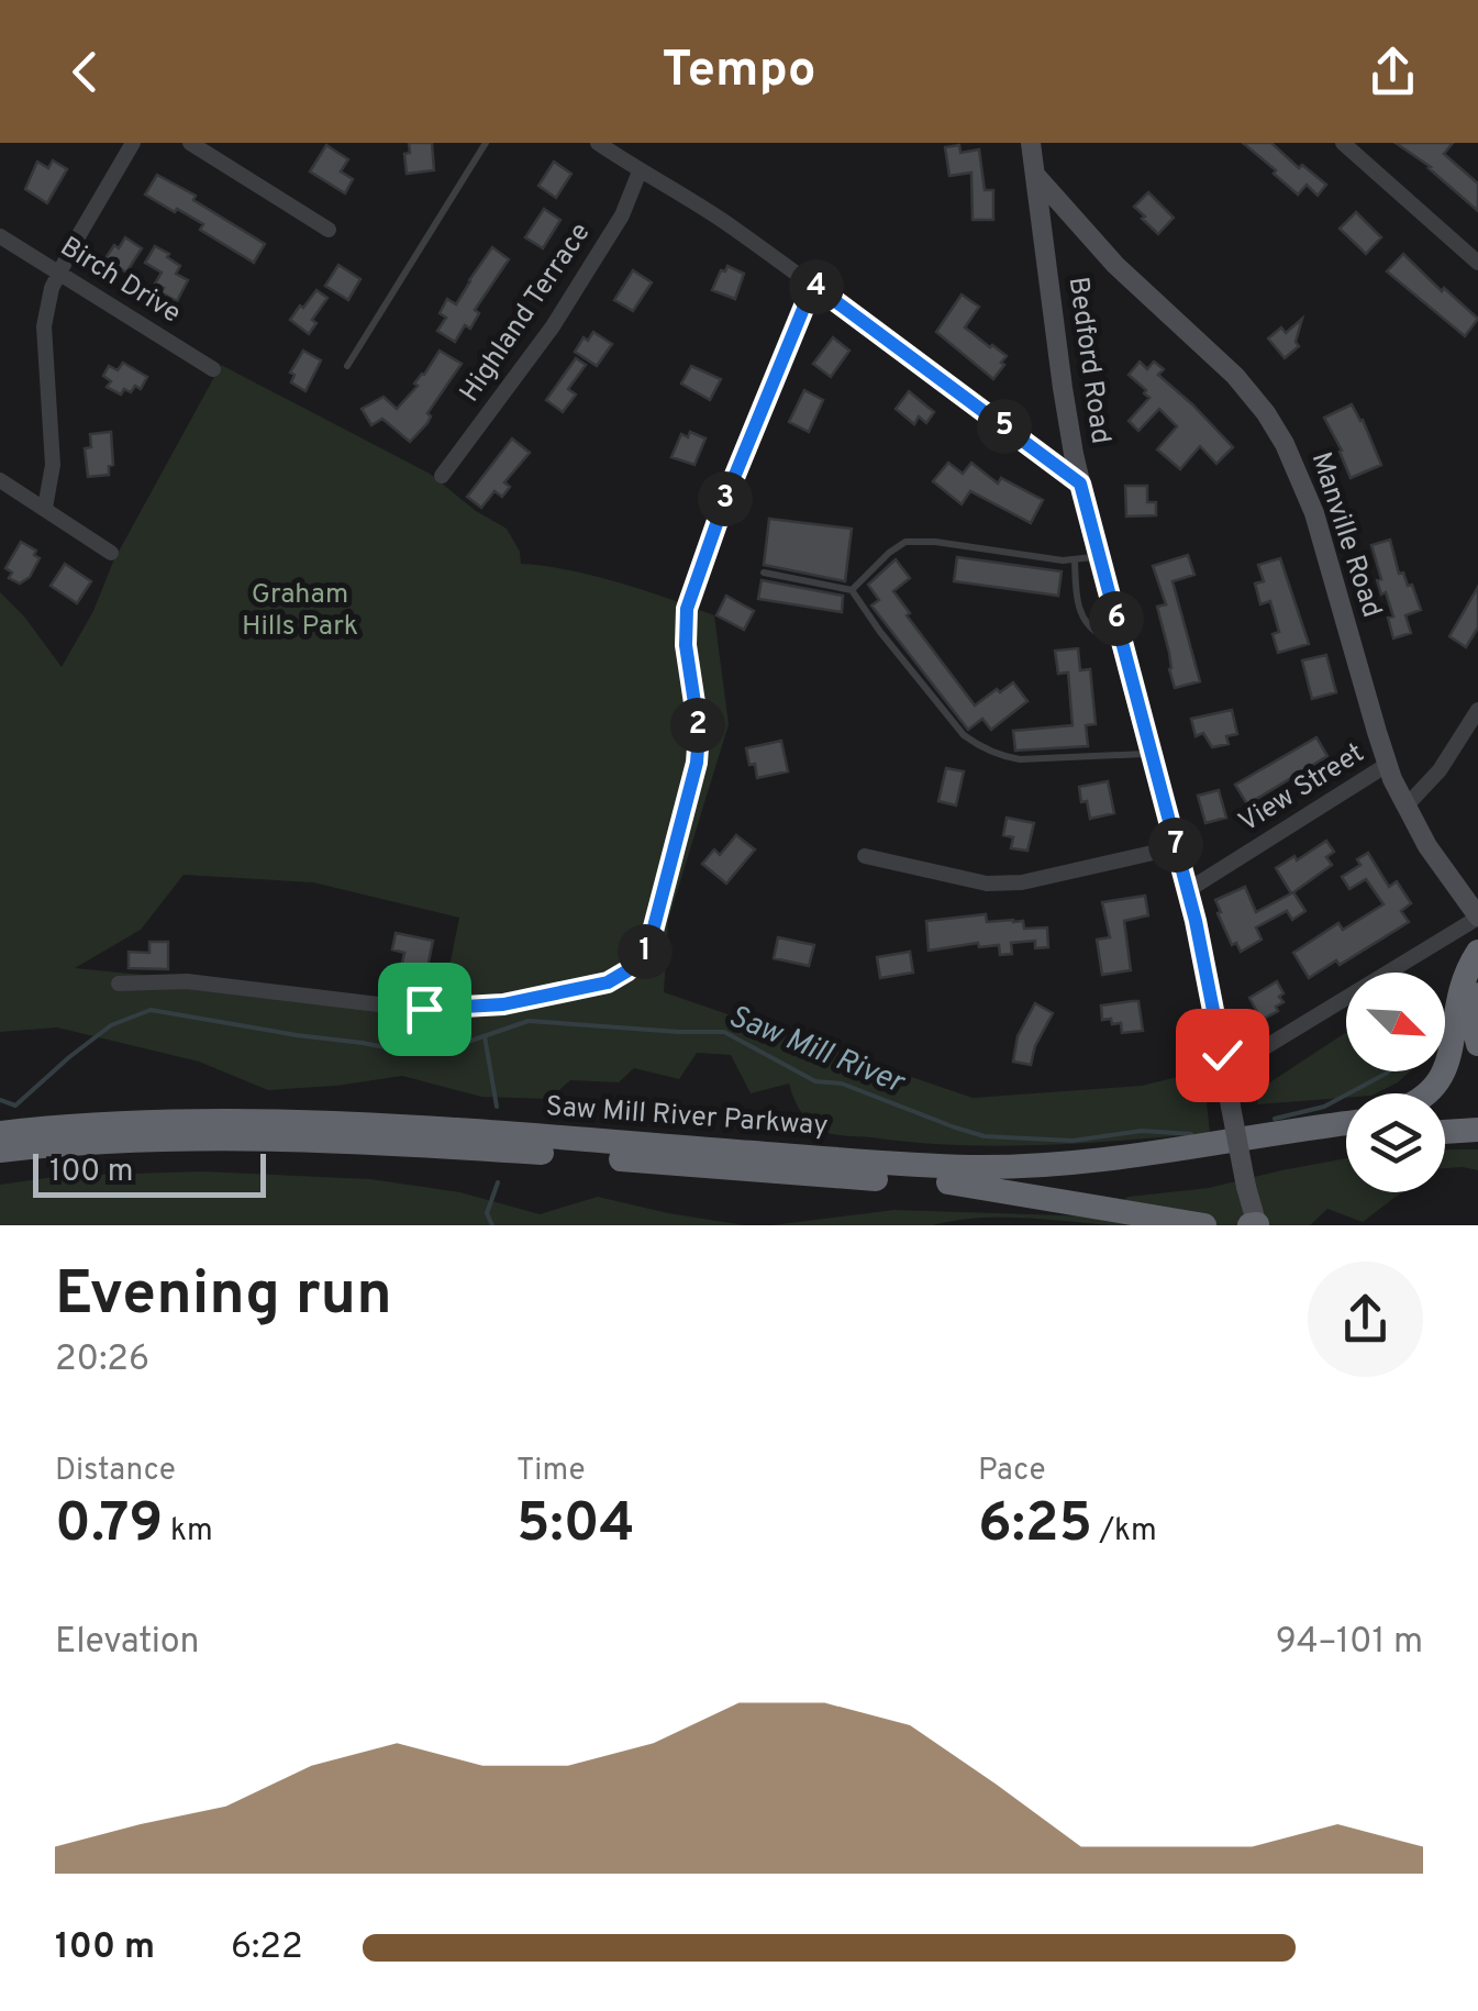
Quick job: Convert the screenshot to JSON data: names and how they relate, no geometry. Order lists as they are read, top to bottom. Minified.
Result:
{"streets":{"highway":["Saw Mill River Parkway"],"main road":["Bedford Road","Manville Road"],"street":["Birch Drive","Highland Terrace","View Street"]},"crossings":[["Bedford Road","Manville Road"],["Bedford Road","View Street"],["Manville Road","View Street"]],"water":["Saw Mill River"],"parks":["Graham Hills Park"],"scale_bar":"100 m","north":"bottom right","page":{"header":"Tempo","pins":["4","5","3","6","2","7","1"],"scale":"100 m","heading":["Evening run","20:26"],"stats":[["Distance","0.79 km"],["Time","5:04"],["Pace","6:25 /km"]],"chart":["Elevation","94–101 m"],"list":[{"name":"100 m","note":"6:22"}]}}
